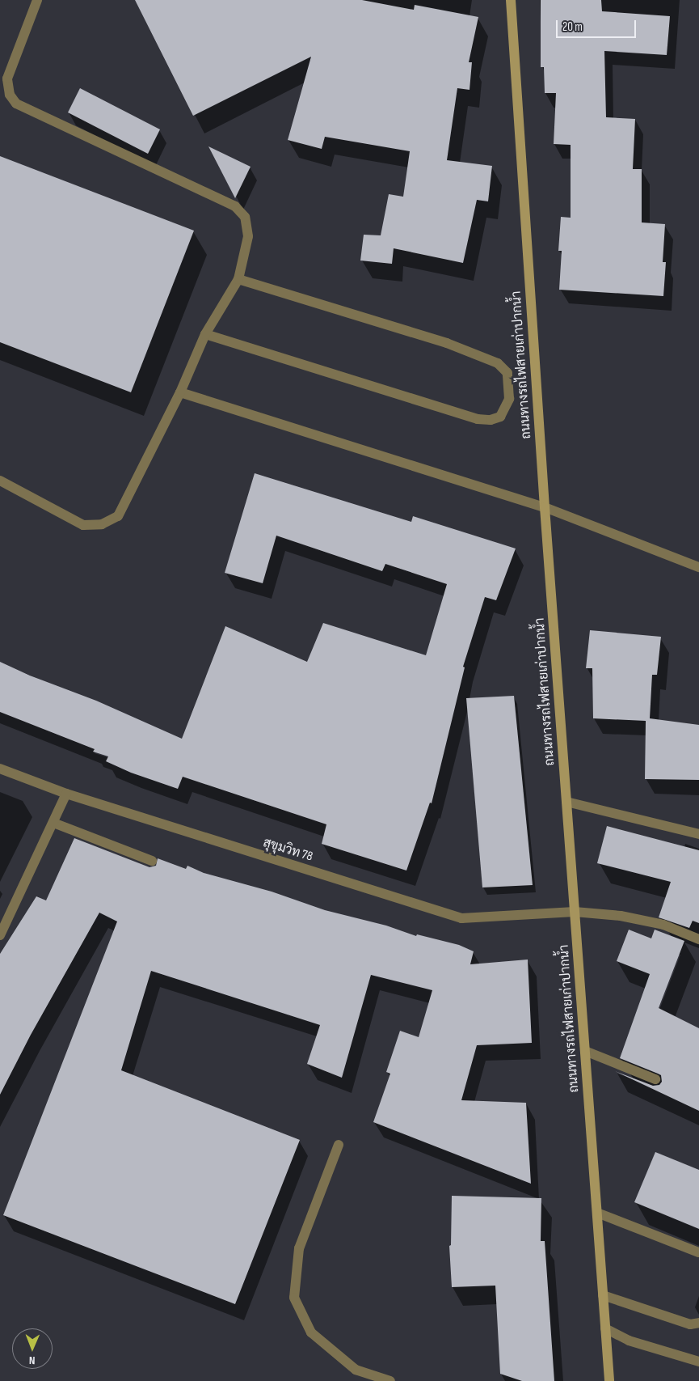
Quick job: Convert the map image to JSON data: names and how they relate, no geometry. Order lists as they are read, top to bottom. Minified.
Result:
{"streets":{"main road":["ถนนทางรถไฟสายเก่าปากน้ำ"],"street":["สุขุมวิท 78"]},"crossings":[["ถนนทางรถไฟสายเก่าปากน้ำ","สุขุมวิท 78"]],"scale_bar":"20 m","north":"bottom"}
